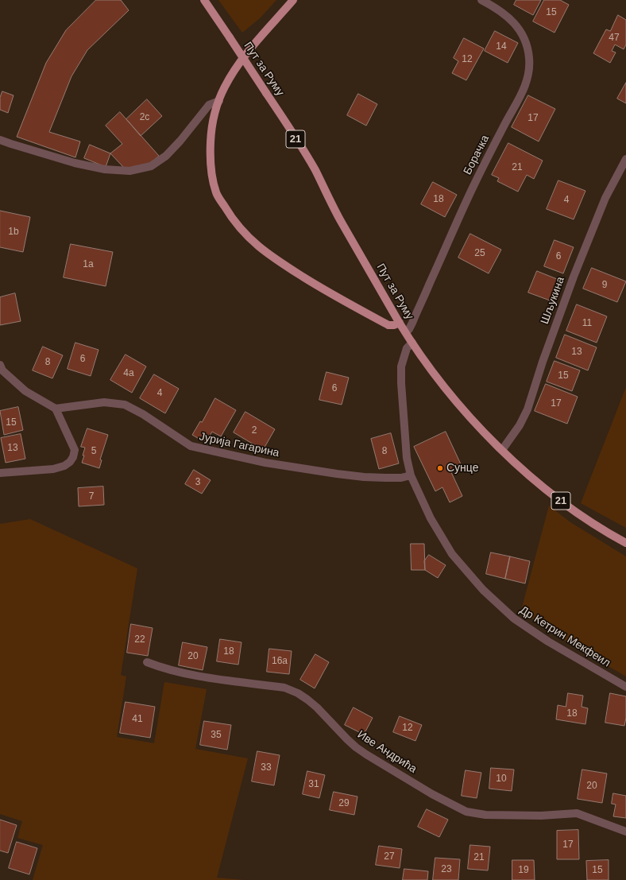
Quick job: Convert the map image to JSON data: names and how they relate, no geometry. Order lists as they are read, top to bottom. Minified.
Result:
{"streets":{"main road":["Пут за Руму","21"],"street":["Борачка","Шљукина","Јурија Гагарина","Др Кетрин Мекфеил","Иве Андрића"]},"crossings":[["Пут за Руму","Борачка"],["Пут за Руму","Шљукина"],["Пут за Руму","Др Кетрин Мекфеил"],["Јурија Гагарина","Др Кетрин Мекфеил"]],"places":["Сунце"],"house_numbers":["15","47","14","12","2c","17","21","18","4","1b","25","6","1a","9","11","13","6","8","4a","15","6","4","17","15","2","13","5","8","3","7","22","18","20","16a","18","41","12","35","33","10","31","20","29","17","27","21","23","19","15"]}
